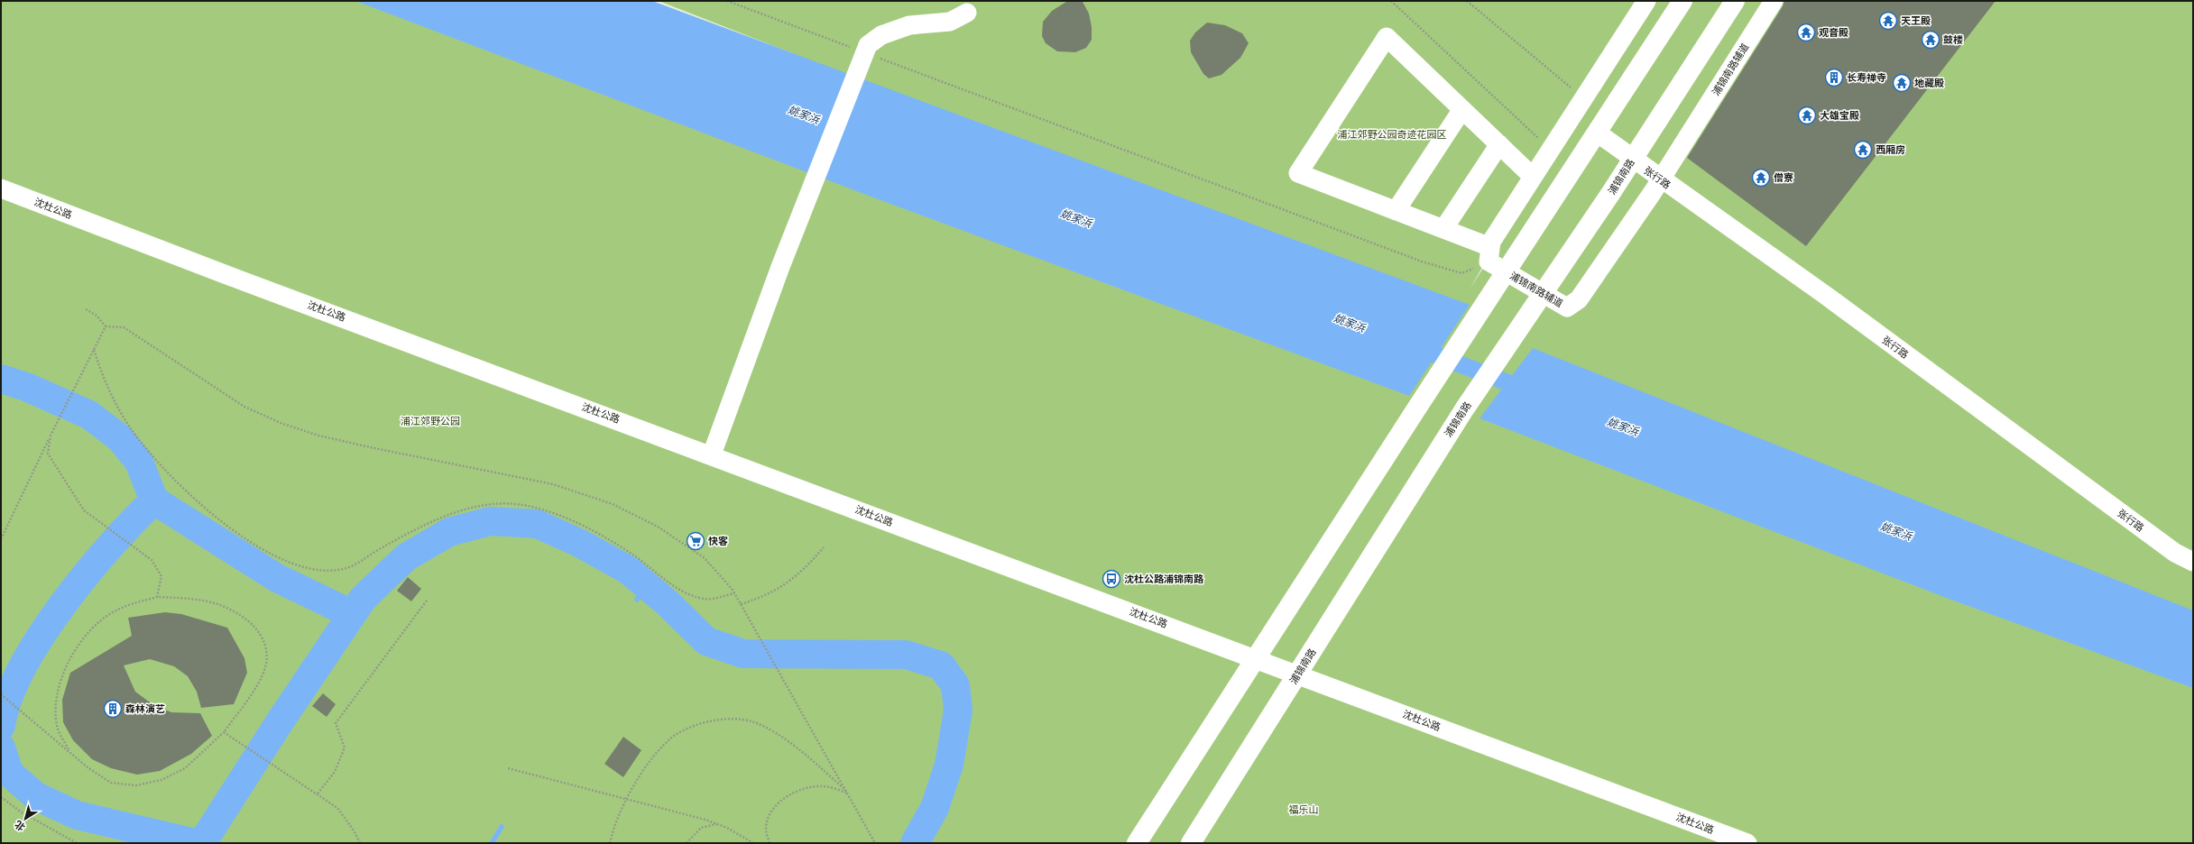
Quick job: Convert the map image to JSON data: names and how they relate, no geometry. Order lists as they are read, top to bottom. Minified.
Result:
{"streets":{"main road":["浦锦南路"],"street":["浦锦南路辅道","张行路","沈杜公路"]},"crossings":[["浦锦南路辅道","张行路"],["浦锦南路","张行路"],["浦锦南路","沈杜公路"]],"water":["姚家浜"],"parks":["浦江郊野公园奇迹花园区","浦江郊野公园","福乐山"],"places":{"temple":["天王殿","观音殿","鼓楼","地藏殿","大雄宝殿","西厢房","僧寮"],"building":["长寿禅寺","森林演艺"],"supermarket":["快客"],"bus stop":["沈杜公路浦锦南路"]},"north":"bottom left"}
